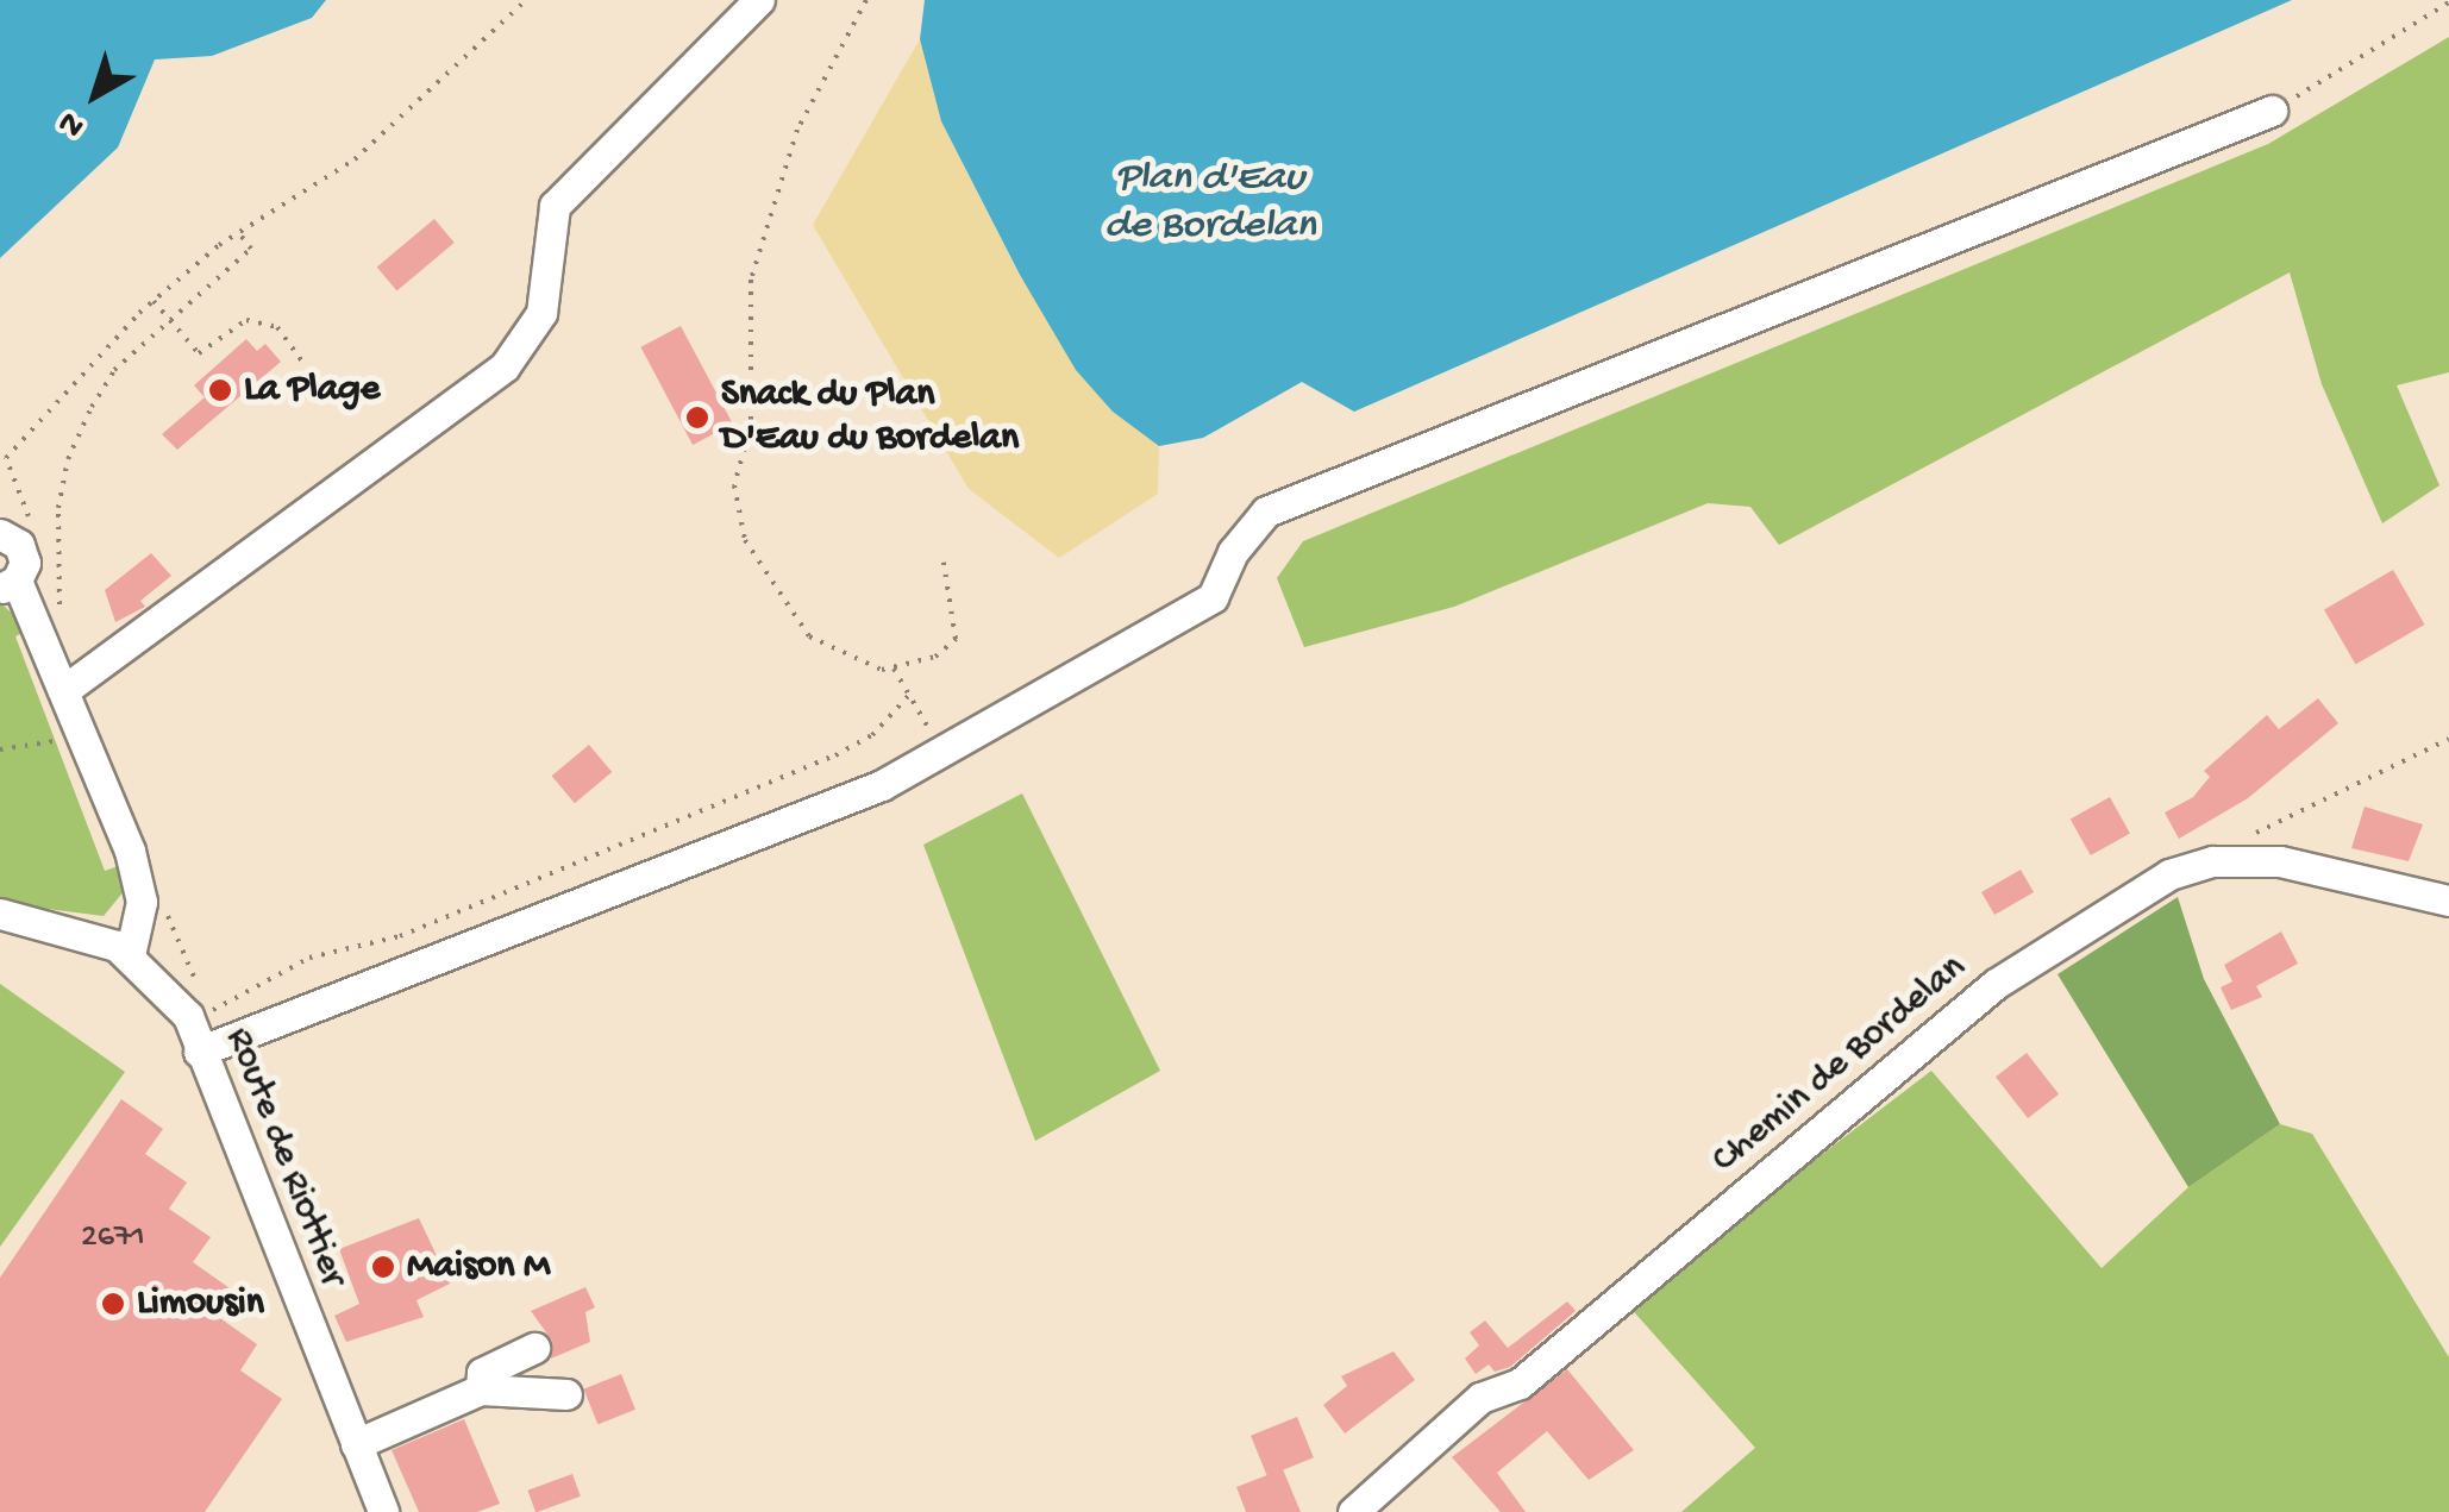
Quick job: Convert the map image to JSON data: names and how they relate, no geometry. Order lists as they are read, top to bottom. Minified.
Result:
{"streets":{"street":["Chemin de Bordelan","Route de Riottier"]},"water":["Plan d'Eau de Bordelan"],"places":["La Plage","Snack du Plan D'Eau du Bordelan","Maison M","Limousin"],"house_numbers":["2671"],"north":"bottom left"}
